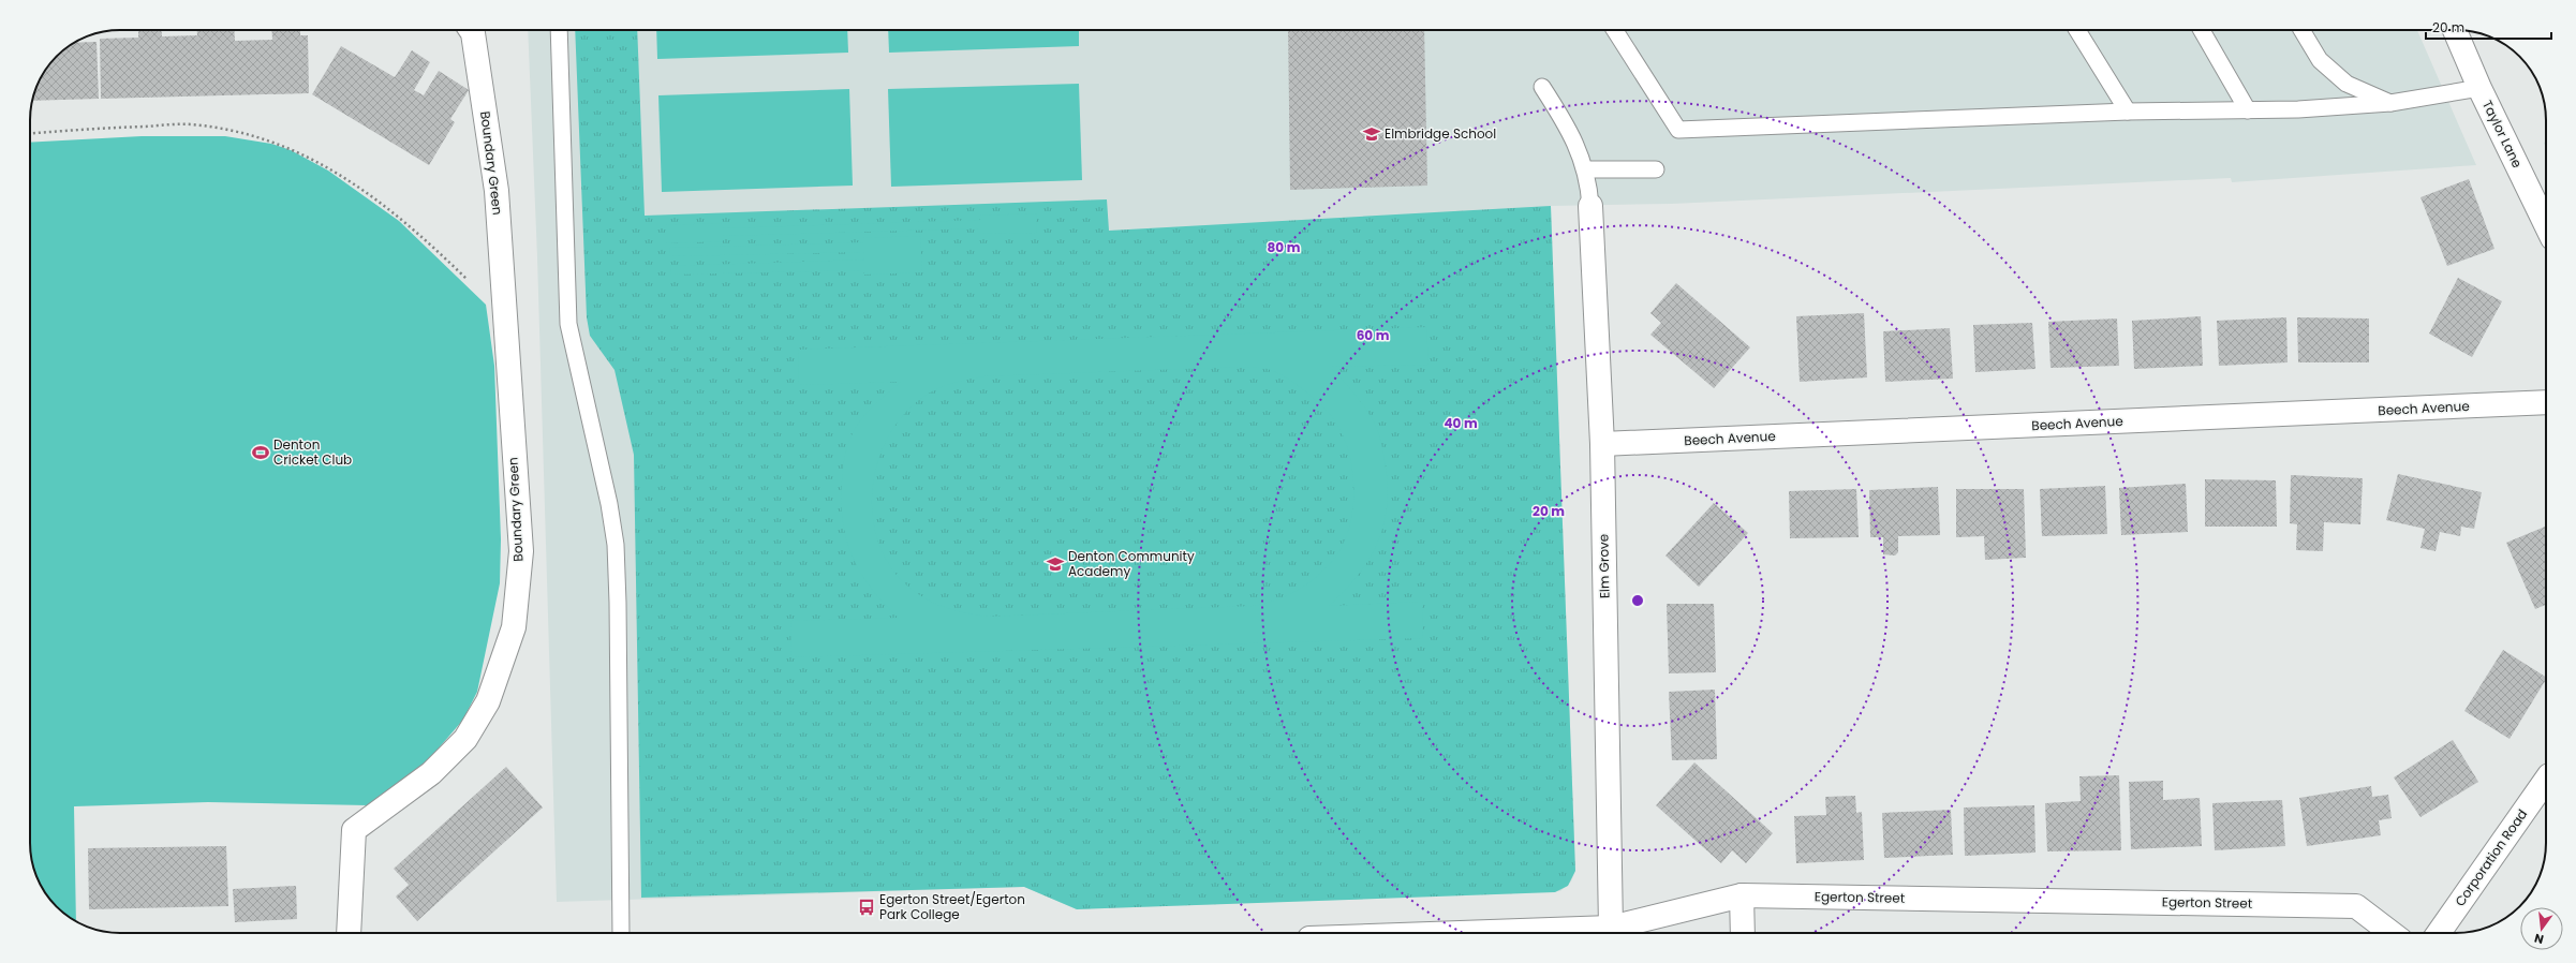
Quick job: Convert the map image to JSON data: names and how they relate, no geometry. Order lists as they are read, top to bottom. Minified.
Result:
{"streets":{"street":["Taylor Lane","Boundary Green","Beech Avenue","Elm Grove","Corporation Road","Egerton Street"]},"crossings":[["Beech Avenue","Elm Grove"],["Elm Grove","Egerton Street"]],"places":{"school or university":["Elmbridge School","Denton Community Academy"],"sports":["Denton Cricket Club"],"bus stop":["Egerton Street/Egerton Park College"]},"scale_bar":"20 m","north":"bottom","rings":["80 m","60 m","40 m","20 m"]}
